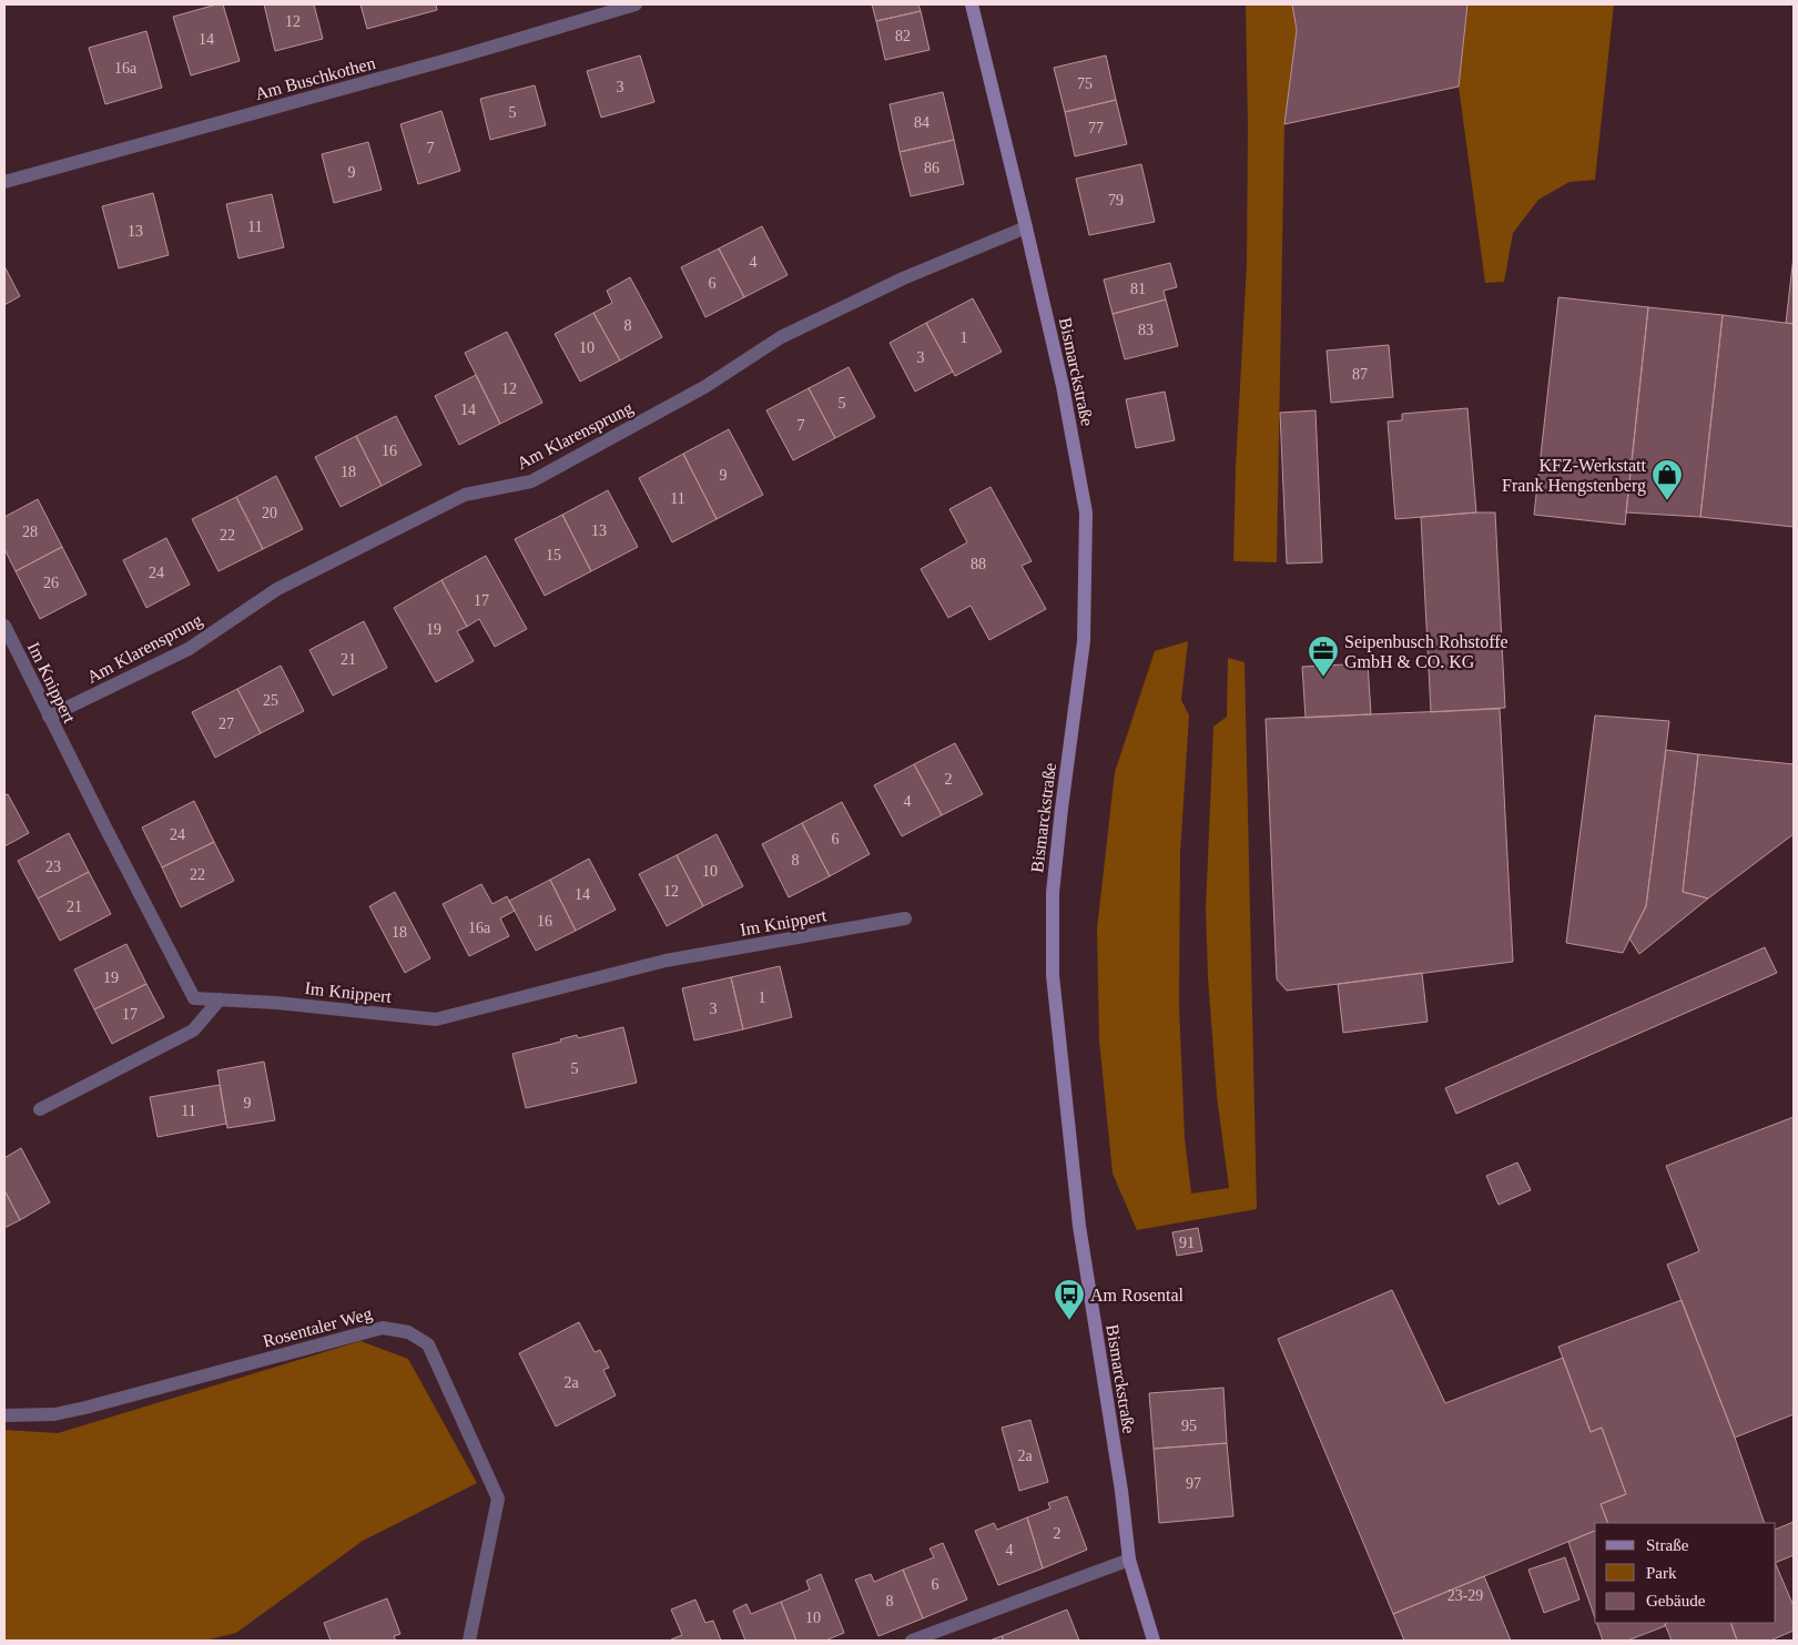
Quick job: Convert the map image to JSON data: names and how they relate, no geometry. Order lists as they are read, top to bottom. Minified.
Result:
{"streets":{"street":["Am Buschkothen","Bismarckstraße","Am Klarensprung","Im Knippert","Rosentaler Weg"]},"crossings":[["Bismarckstraße","Am Klarensprung"],["Am Klarensprung","Im Knippert"]],"places":{"shop":["KFZ-Werkstatt Frank Hengstenberg"],"office":["Seipenbusch Rohstoffe GmbH & CO. KG"],"bus stop":["Am Rosental"]},"house_numbers":["12","82","14","16a","75","3","5","84","77","7","86","9","79","11","13","4","6","81","8","83","1","10","3","87","12","5","14","7","16","18","9","11","20","13","28","22","15","88","24","26","17","19","21","25","27","2","4","24","6","8","23","10","22","12","14","21","16","16a","18","19","1","3","17","5","9","11","91","2a","95","2a","97","2","4","6","23-29","8","10"],"legend":["Straße","Park","Gebäude"]}
